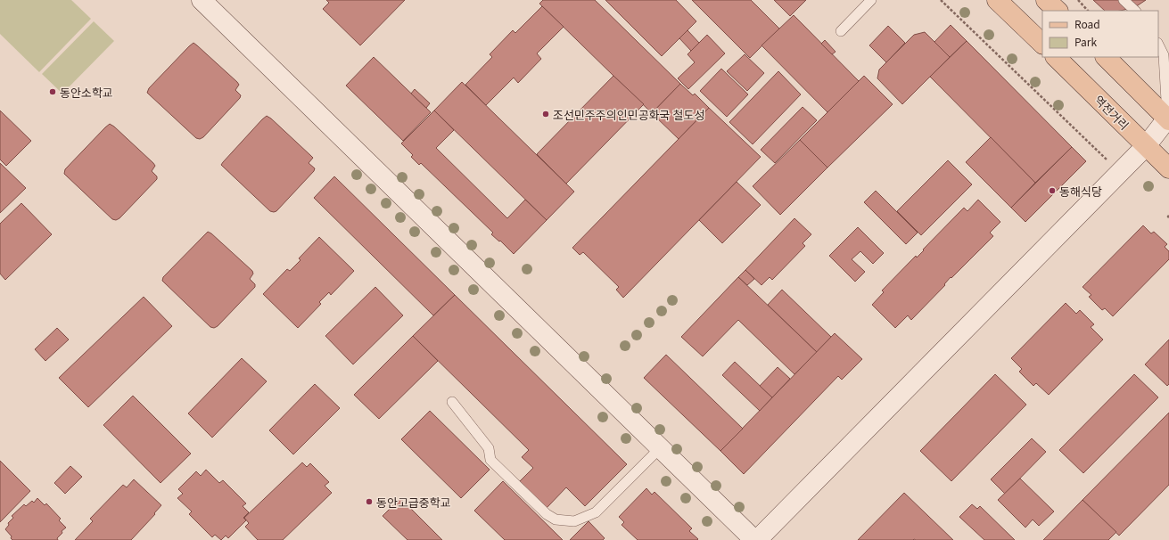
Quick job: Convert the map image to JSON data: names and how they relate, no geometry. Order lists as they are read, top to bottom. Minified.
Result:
{"streets":{"main road":["역전거리"]},"places":["동안소학교","조선민주주의인민공화국 철도성","동해식당","동안고급중학교"],"legend":["Road","Park"]}
